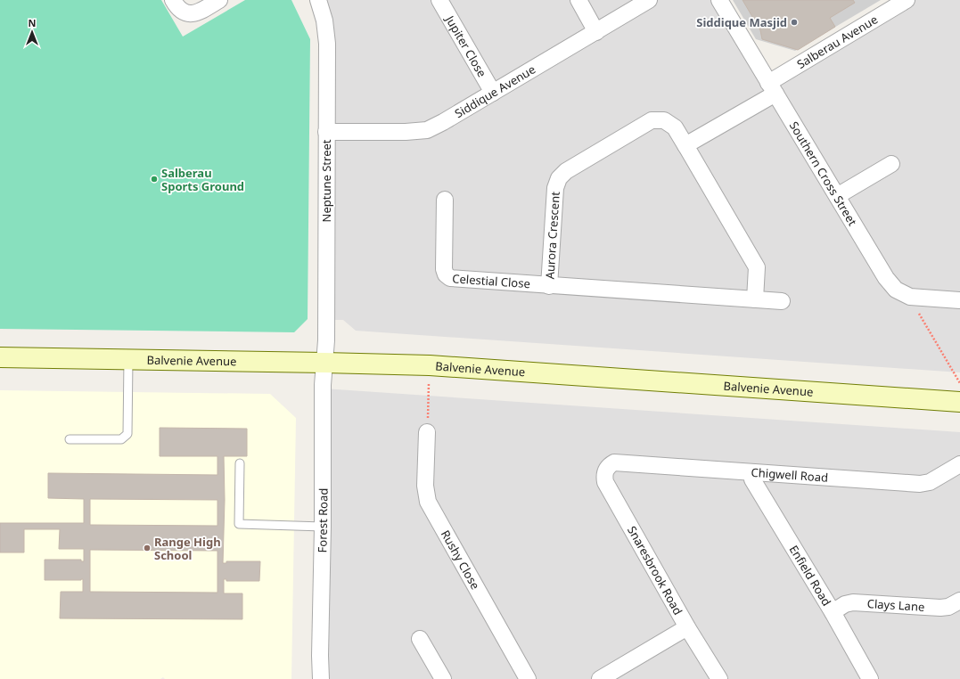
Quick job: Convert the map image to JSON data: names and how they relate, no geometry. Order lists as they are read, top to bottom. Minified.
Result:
{"streets":{"street":["Salberau Avenue","Jupiter Close","Siddique Avenue","Southern Cross Street","Neptune Street","Aurora Crescent","Celestial Close","Balvenie Avenue","Chigwell Road","Forest Road","Rushy Close","Snaresbrook Road","Enfield Road","Clays Lane"]},"crossings":[["Salberau Avenue","Southern Cross Street"],["Jupiter Close","Siddique Avenue"],["Siddique Avenue","Neptune Street"],["Neptune Street","Balvenie Avenue"],["Neptune Street","Forest Road"],["Aurora Crescent","Celestial Close"],["Balvenie Avenue","Forest Road"],["Chigwell Road","Snaresbrook Road"],["Chigwell Road","Enfield Road"],["Enfield Road","Clays Lane"]],"places":["Siddique Masjid","Salberau Sports Ground","Range High School"],"north":"top"}
